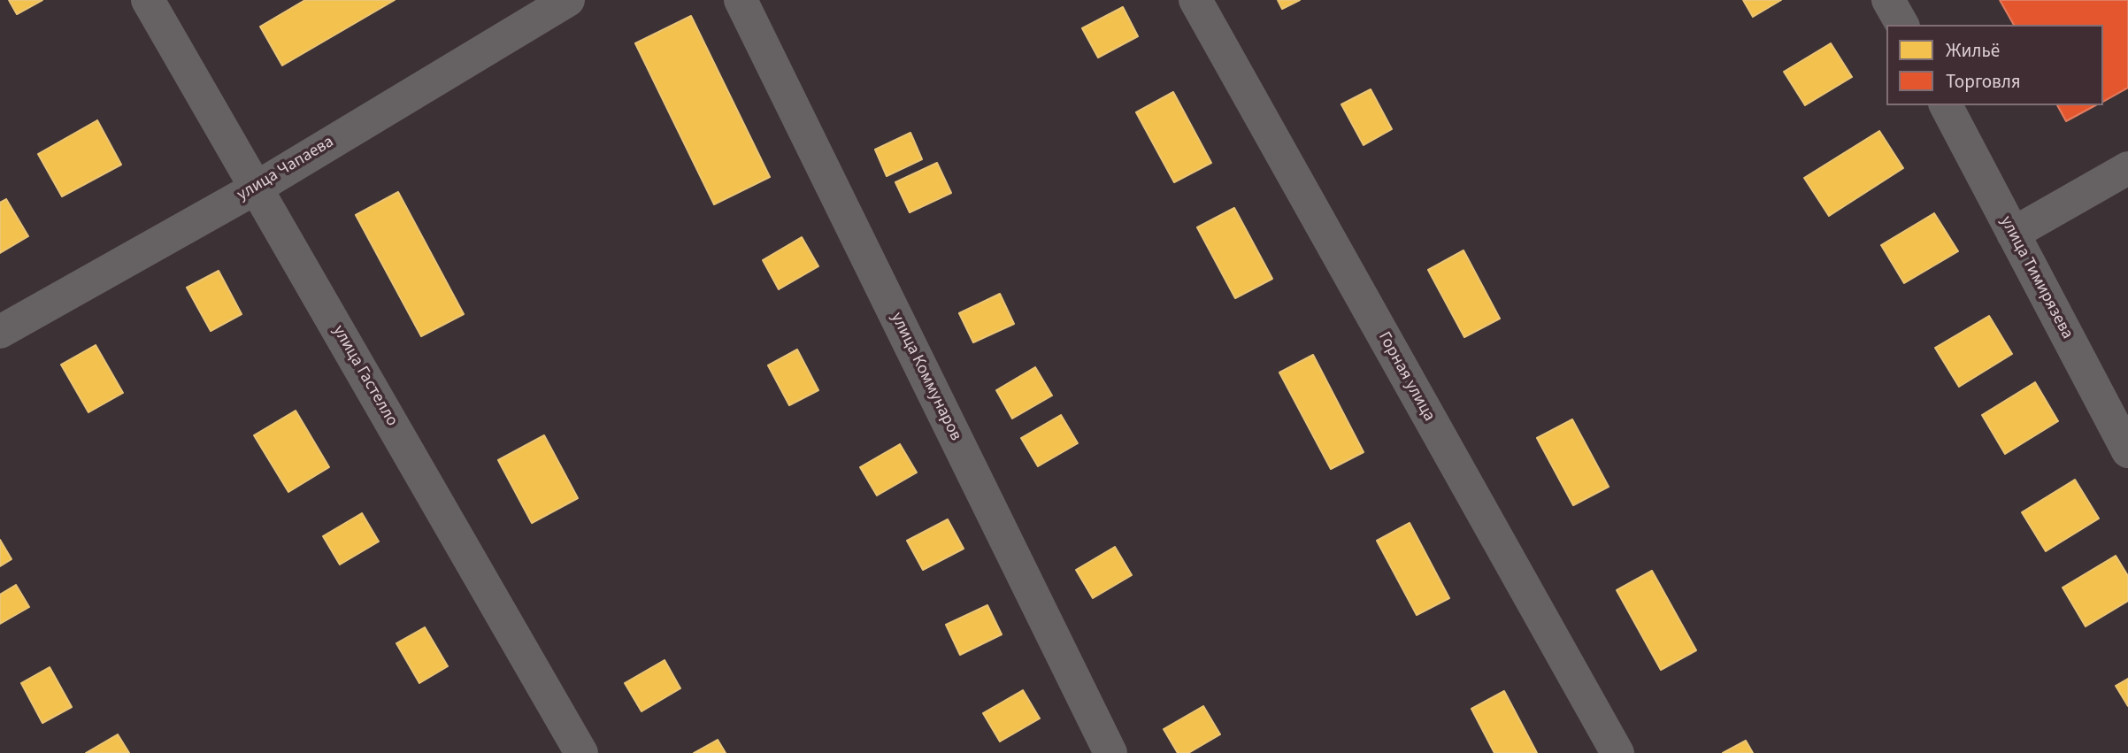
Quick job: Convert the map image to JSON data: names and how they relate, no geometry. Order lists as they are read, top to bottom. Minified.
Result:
{"streets":{"street":["улица Чапаева","улица Тимирязева","улица Гастелло","улица Коммунаров","Горная улица"]},"crossings":[["улица Чапаева","улица Гастелло"]],"legend":["Жильё","Торговля"]}
